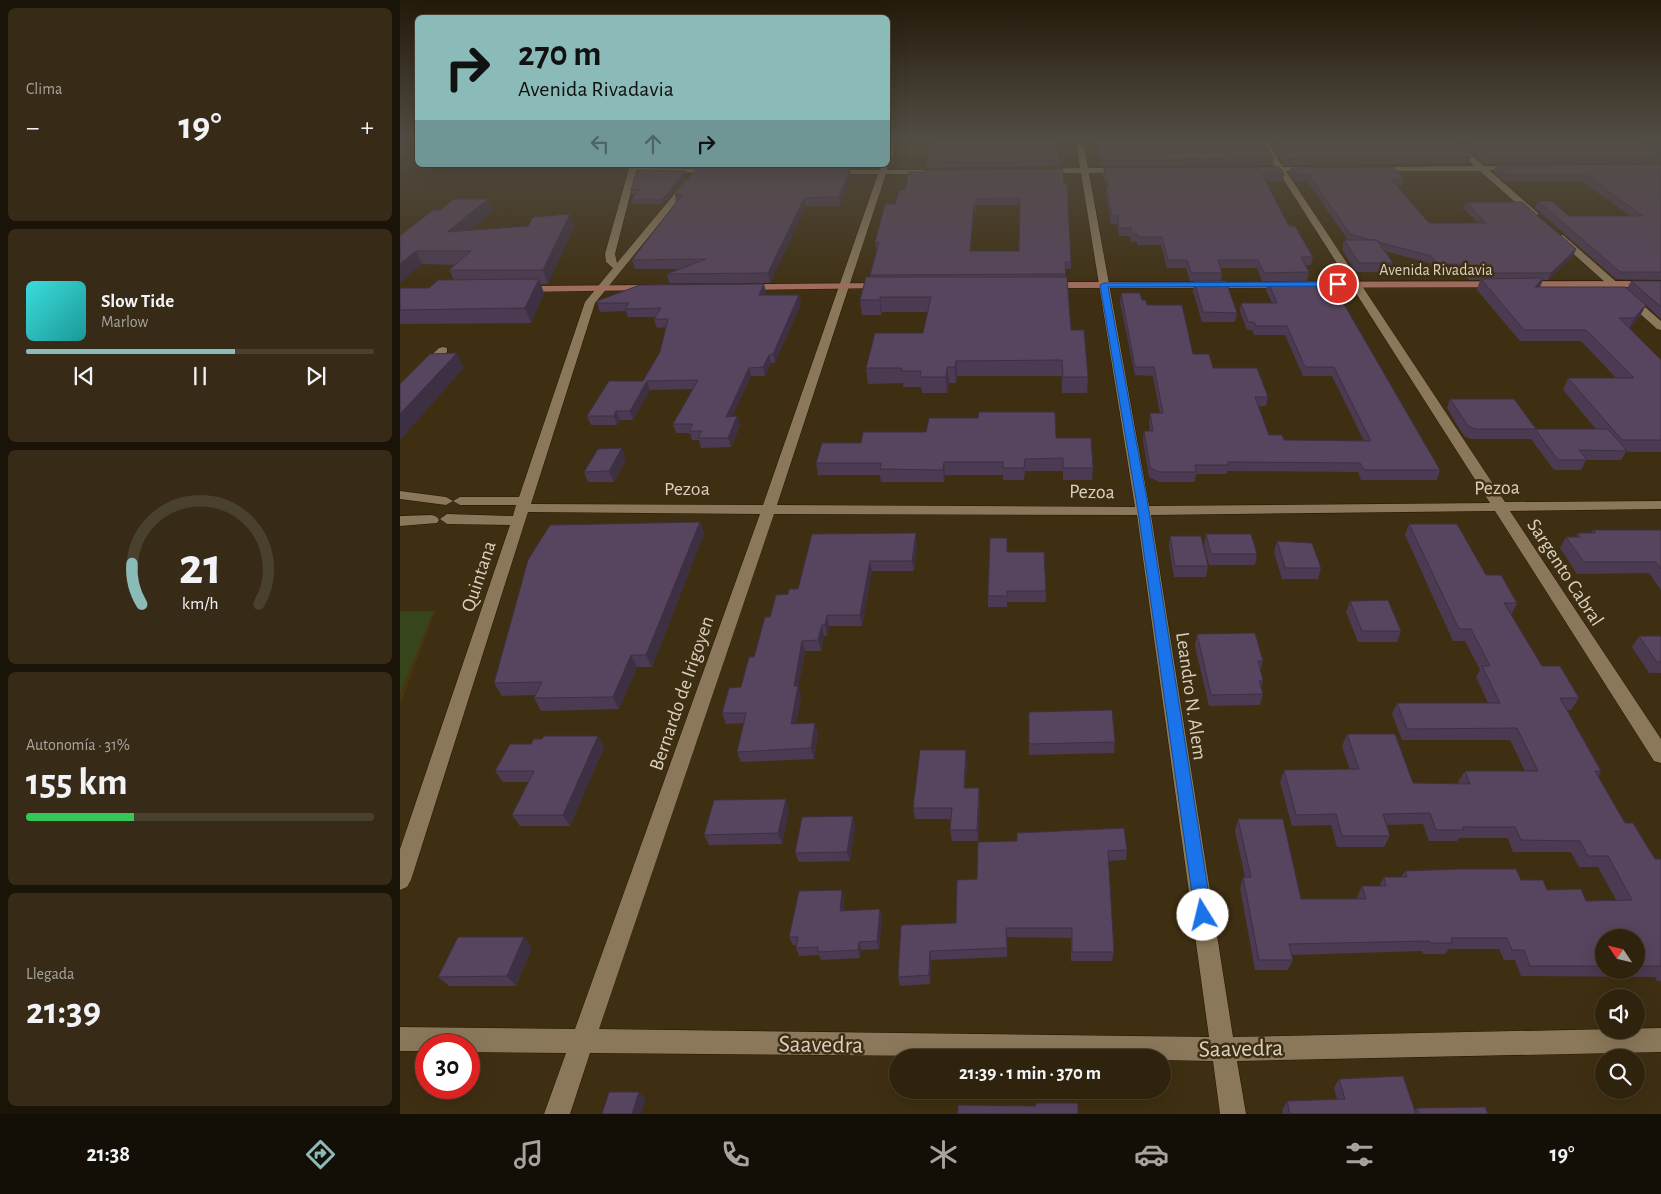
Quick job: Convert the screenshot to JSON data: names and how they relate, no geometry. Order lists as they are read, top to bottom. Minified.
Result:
{"streets":{"main road":["Avenida Rivadavia"],"street":["Pezoa","Sargento Cabral","Quintana","Bernardo de Irigoyen","Leandro N. Alem","Saavedra"]},"crossings":[["Avenida Rivadavia","Sargento Cabral"],["Avenida Rivadavia","Leandro N. Alem"],["Pezoa","Sargento Cabral"],["Pezoa","Quintana"],["Pezoa","Bernardo de Irigoyen"],["Pezoa","Leandro N. Alem"],["Bernardo de Irigoyen","Saavedra"],["Leandro N. Alem","Saavedra"]],"north":"top left","page":{"tile":["Clima",["Autonomía · 31%","155 km"],["Llegada","21:39"]],"turn":["270 m","Avenida Rivadavia"],"heat":["−","19°","+"],"song":["Slow Tide","Marlow"],"limit":"30","trip":"21:39 · 1 min · 370 m","tabs":["21:38","19°"],"gauge":["21","km/h"]}}
